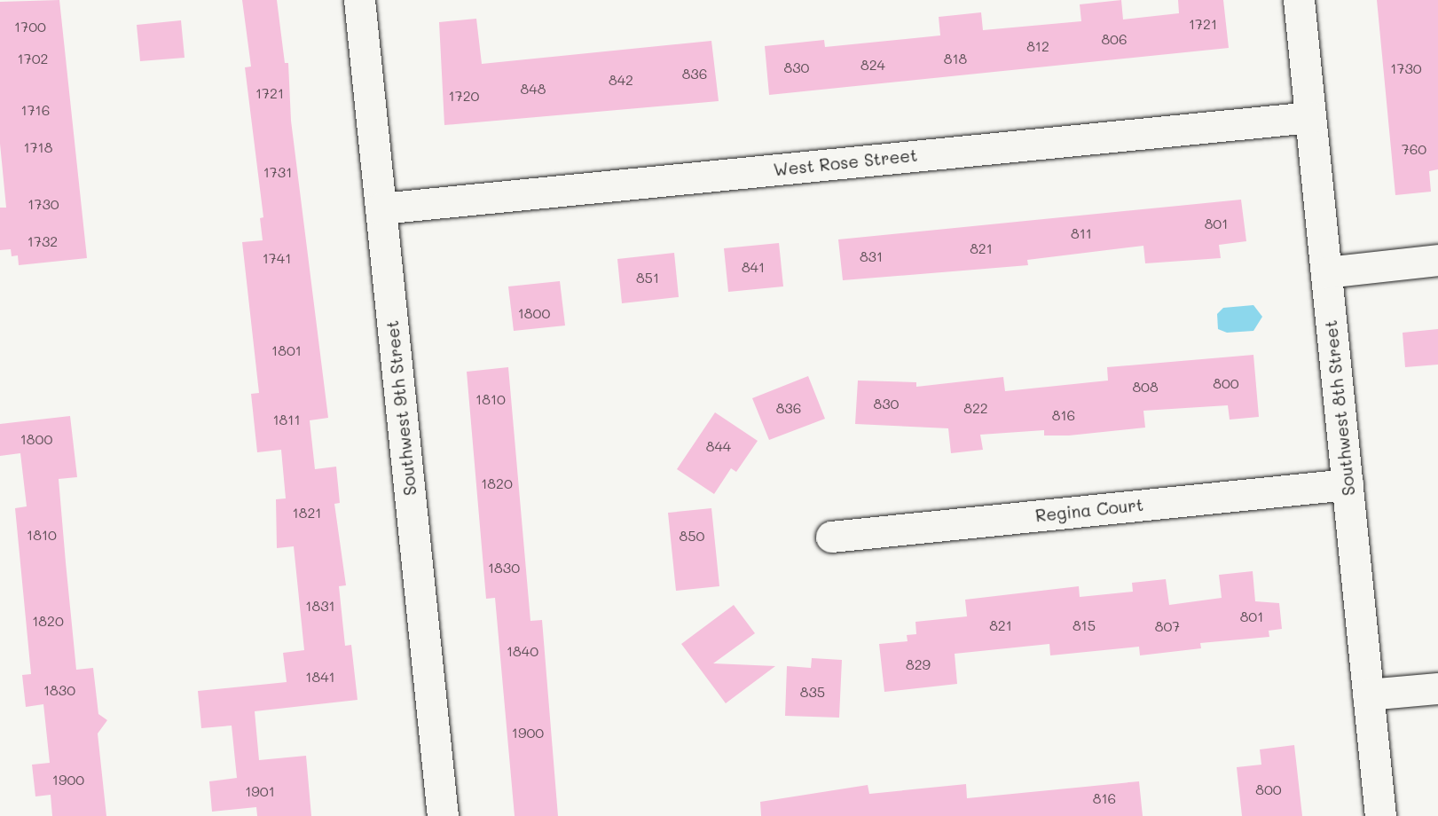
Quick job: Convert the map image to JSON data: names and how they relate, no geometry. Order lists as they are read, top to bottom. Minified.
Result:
{"streets":{"street":["West Rose Street","Southwest 9th Street","Southwest 8th Street","Regina Court"]},"crossings":[["West Rose Street","Southwest 9th Street"],["West Rose Street","Southwest 8th Street"],["Southwest 8th Street","Regina Court"]],"house_numbers":["1721","1700","806","812","1702","818","824","830","1730","836","842","848","1721","1720","1716","1718","760","1731","1730","801","811","1732","821","831","1741","841","851","1800","1801","800","808","1810","830","836","822","816","1811","1800","844","1820","1821","1810","850","1830","1831","801","1820","821","815","807","1840","829","1841","1830","835","1900","1900","800","1901","816"]}
